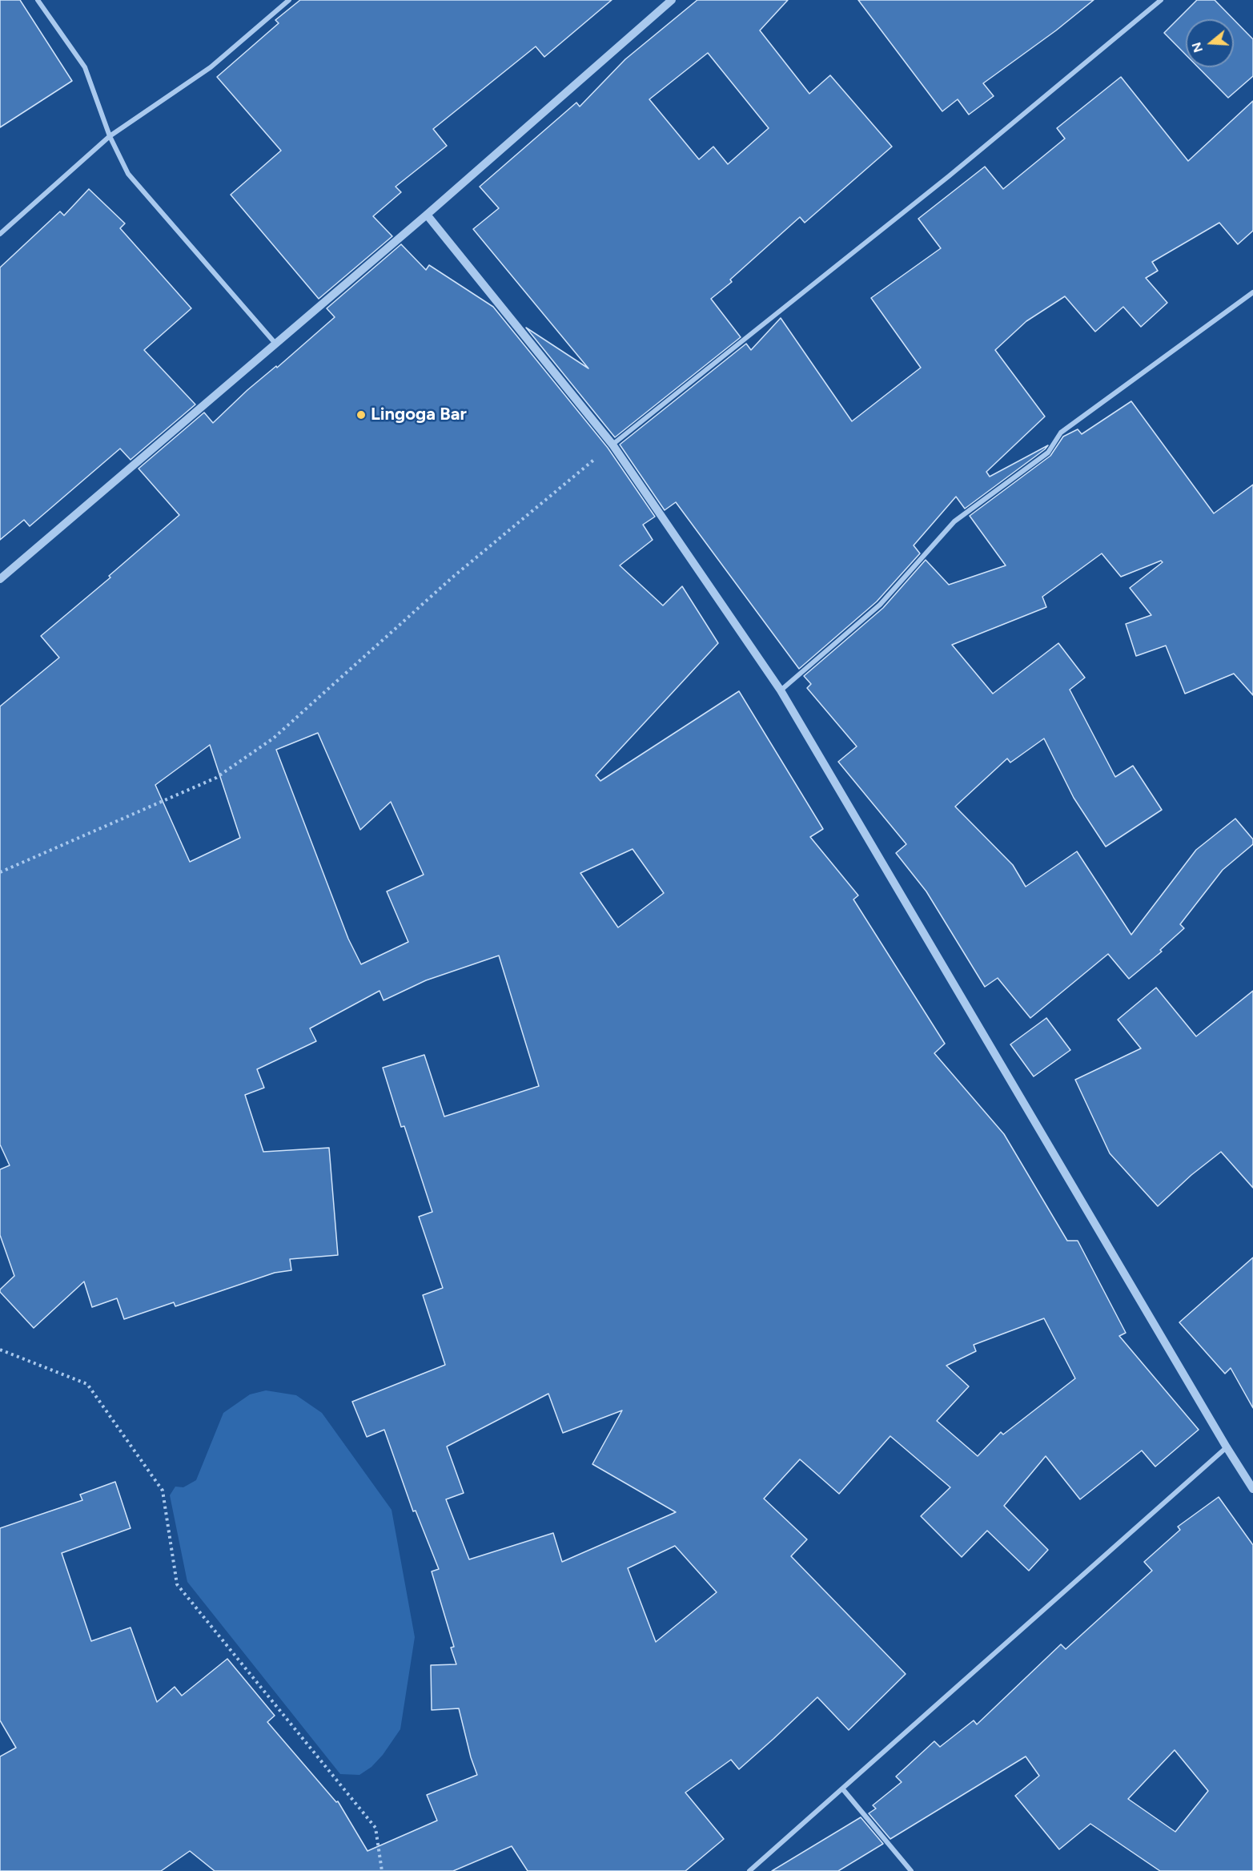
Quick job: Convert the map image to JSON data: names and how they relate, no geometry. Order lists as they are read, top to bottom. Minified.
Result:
{"places":["Lingoga Bar"],"north":"left"}
